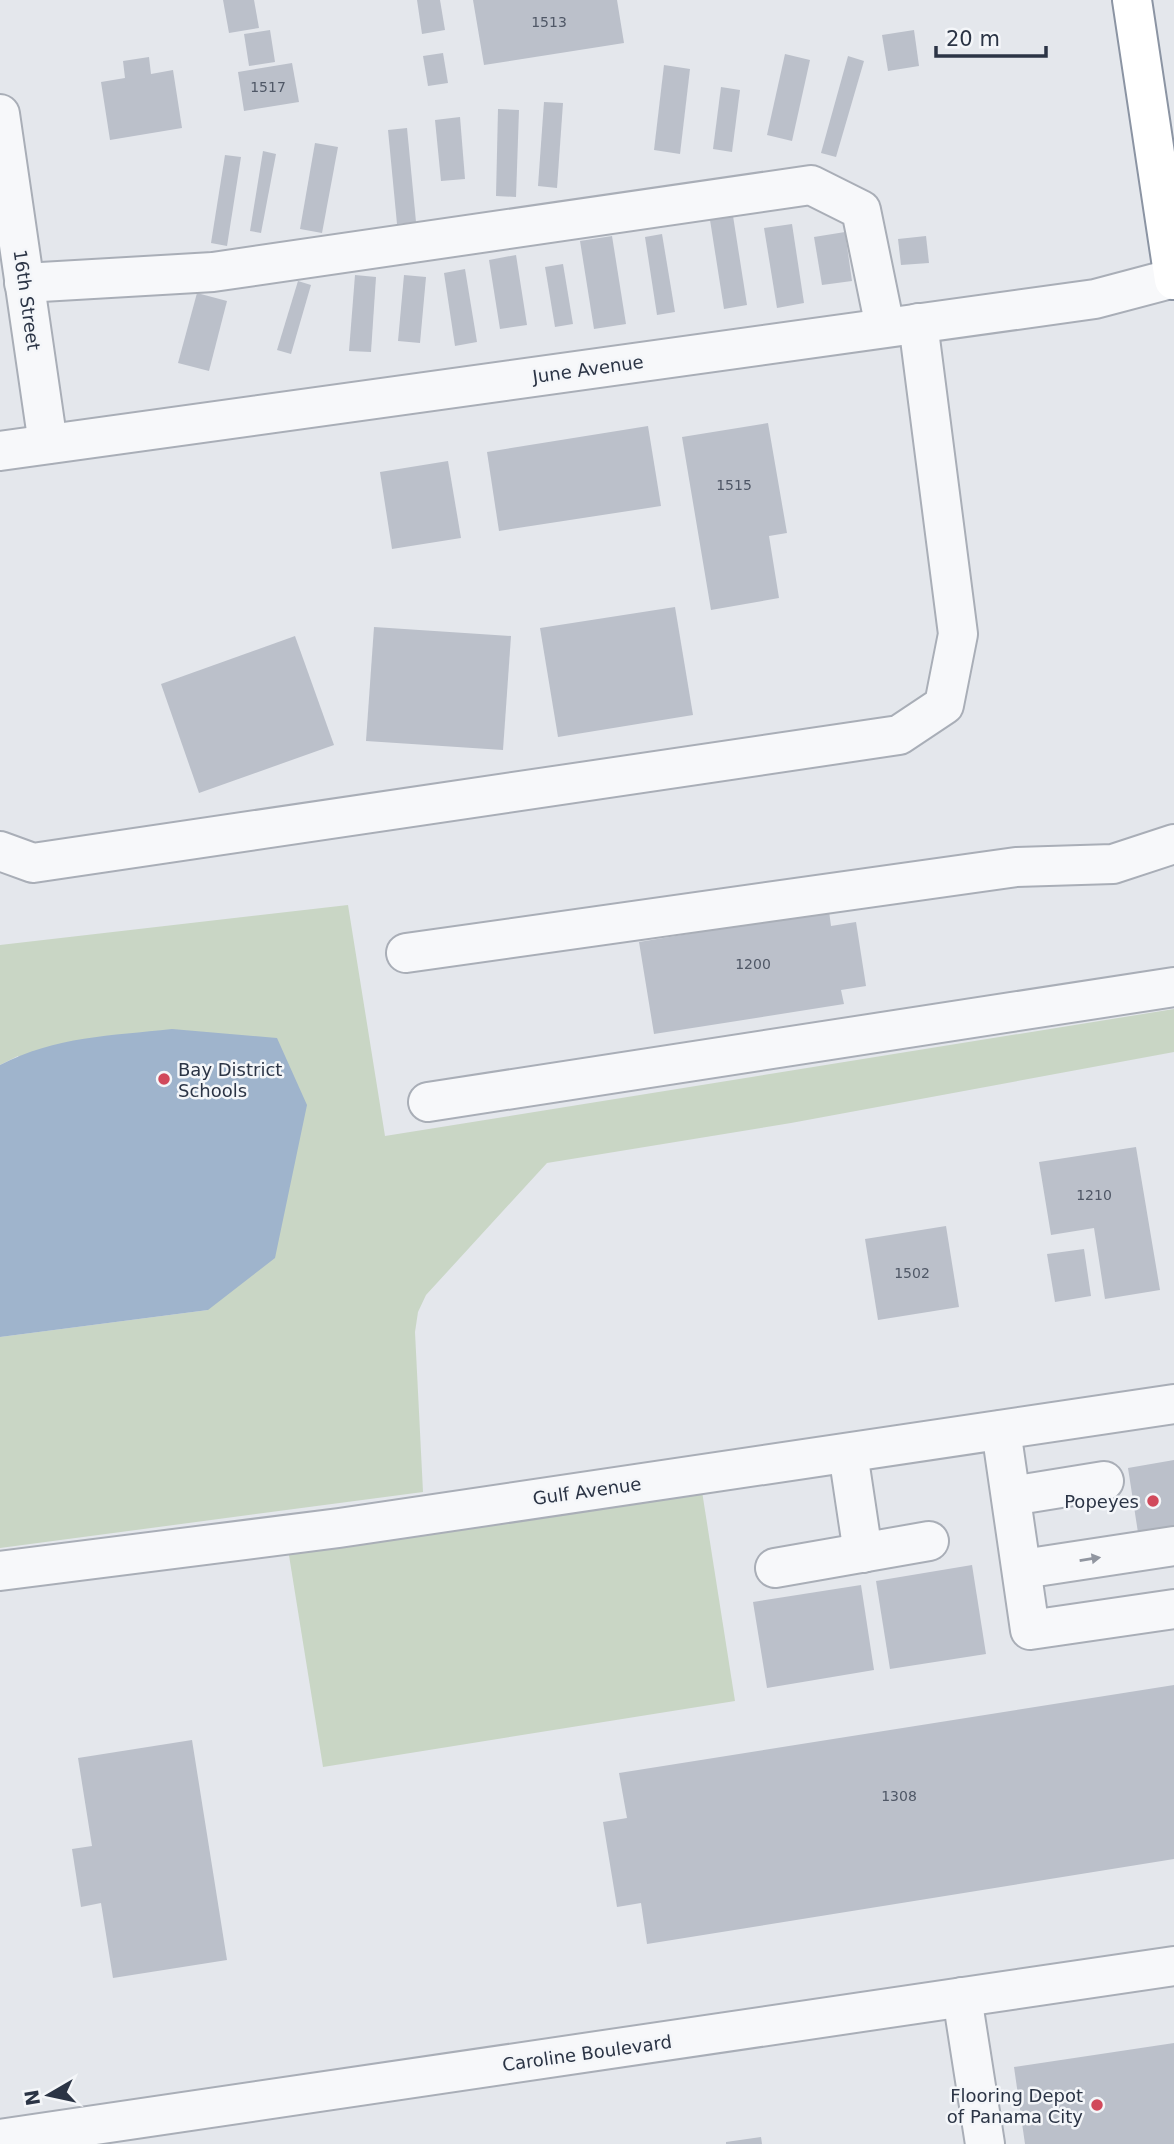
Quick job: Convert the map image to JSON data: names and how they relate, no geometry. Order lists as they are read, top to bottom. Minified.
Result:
{"streets":{"street":["16th Street","June Avenue","Gulf Avenue","Caroline Boulevard"]},"crossings":[["16th Street","June Avenue"]],"places":["Bay District Schools","Popeyes","Flooring Depot of Panama City"],"house_numbers":["1513","1517","1515","1200","1210","1502","1308"],"scale_bar":"20 m","north":"left"}
